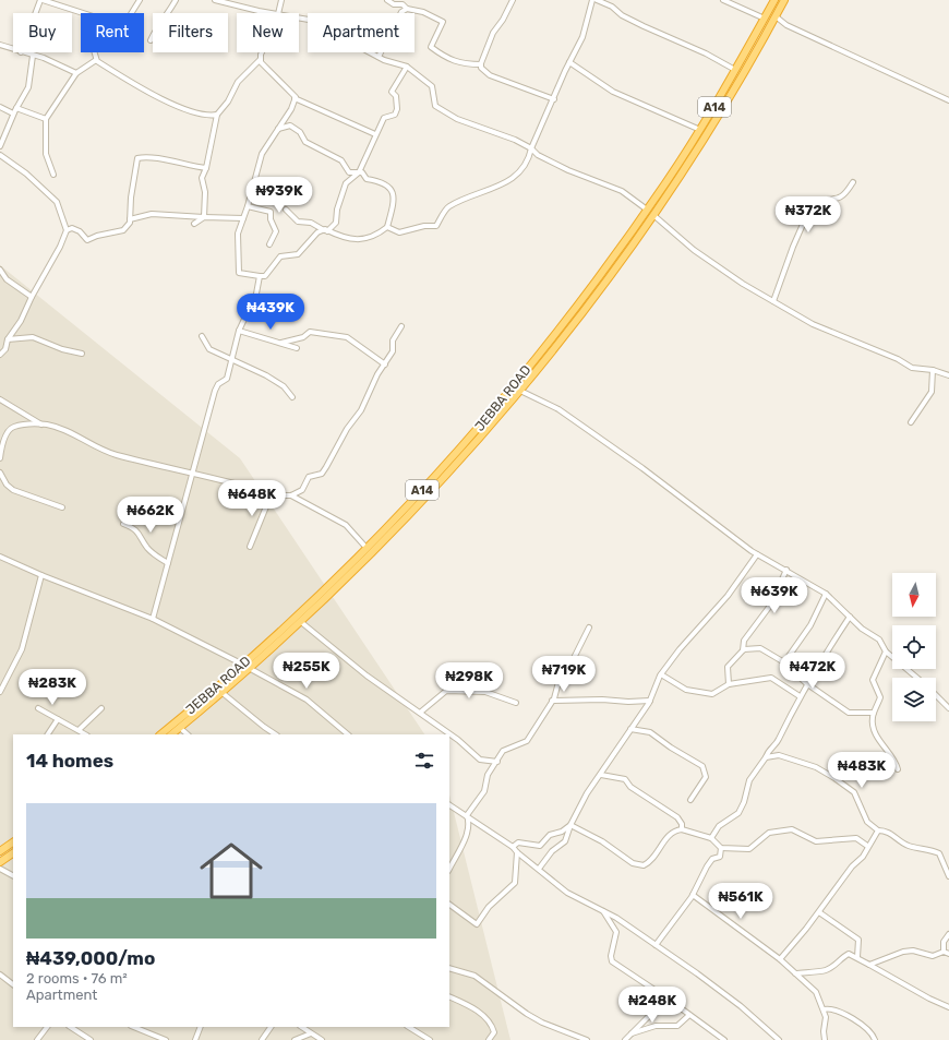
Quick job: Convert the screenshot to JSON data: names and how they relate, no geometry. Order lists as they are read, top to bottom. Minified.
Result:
{"streets":{"highway":["A14","JEBBA ROAD"]},"north":"bottom","page":{"chip":["Buy","Rent","Filters","New","Apartment"],"price":["₦939K","₦372K","₦439K","₦648K","₦662K","₦639K","₦255K","₦472K","₦719K","₦298K","₦283K","₦483K","₦561K","₦248K"],"heading":"14 homes","list":[{"name":"₦439,000/mo","note":"2 rooms · 76 m² · Apartment"}]}}
